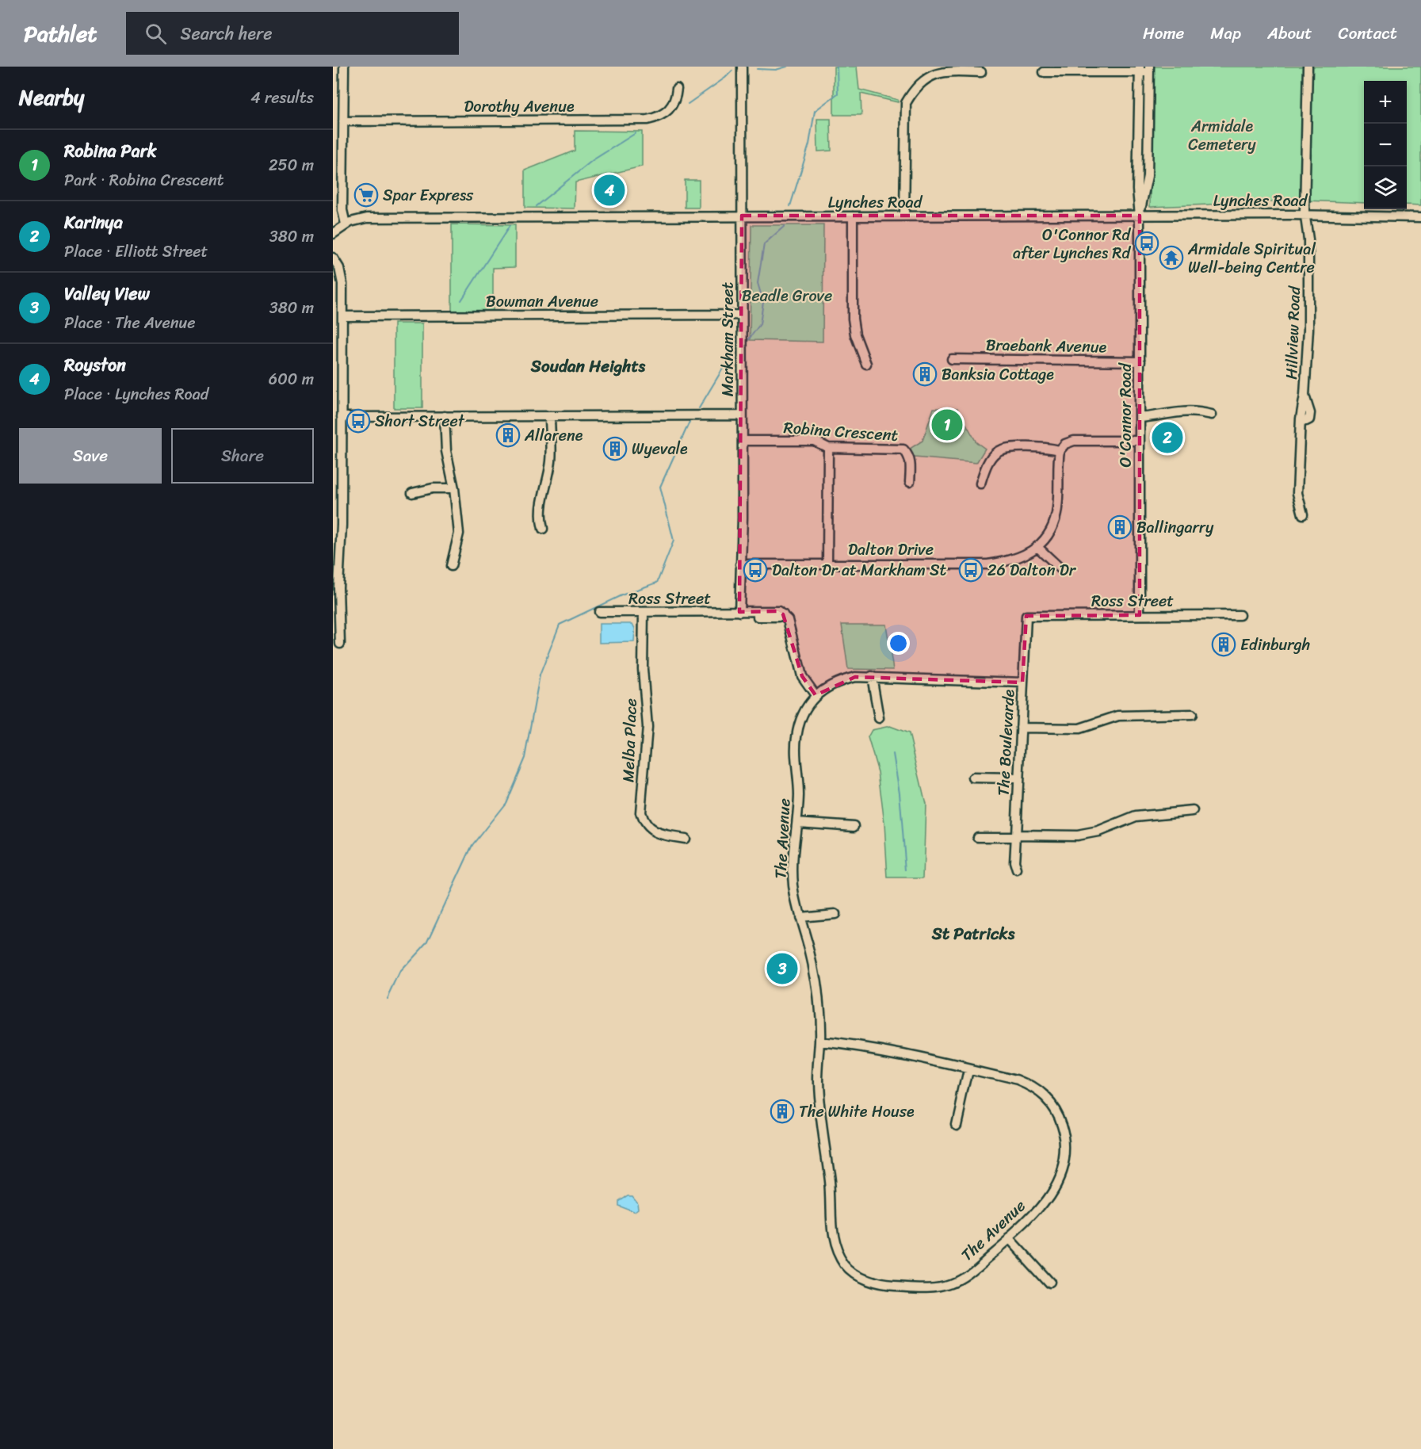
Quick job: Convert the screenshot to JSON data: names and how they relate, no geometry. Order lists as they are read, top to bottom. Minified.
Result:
{"streets":{"street":["Dorothy Avenue","Lynches Road","Bowman Avenue","Hillview Road","Markham Street","Braebank Avenue","O'Connor Road","Robina Crescent","Dalton Drive","Ross Street","Melba Place","The Boulevarde","The Avenue"]},"crossings":[["Lynches Road","Hillview Road"],["Lynches Road","Markham Street"],["Lynches Road","O'Connor Road"],["Bowman Avenue","Markham Street"],["Markham Street","Robina Crescent"],["Markham Street","Dalton Drive"],["Markham Street","Ross Street"],["Braebank Avenue","O'Connor Road"],["O'Connor Road","Ross Street"],["Ross Street","Melba Place"],["Ross Street","The Boulevarde"],["Ross Street","The Avenue"],["The Boulevarde","The Avenue"]],"districts":["Soudan Heights","St Patricks"],"parks":["Armidale Cemetery","Beadle Grove"],"places":{"supermarket":["Spar Express"],"bus stop":["O'Connor Rd after Lynches Rd","Short Street","Dalton Dr at Markham St","26 Dalton Dr"],"temple":["Armidale Spiritual Well-being Centre"],"building":["Banksia Cottage","Allarene","Wyevale","Ballingarry","Edinburgh","The White House"]},"page":{"header":"Pathlet","search":"Search here","nav":["Home","Map","About","Contact"],"heading":["Nearby","4 results"],"map_buttons":["+","−"],"list":[{"mark":"1","name":"Robina Park","note":"Park · Robina Crescent","value":"250 m"},{"mark":"2","name":"Karinya","note":"Place · Elliott Street","value":"380 m"},{"mark":"3","name":"Valley View","note":"Place · The Avenue","value":"380 m"},{"mark":"4","name":"Royston","note":"Place · Lynches Road","value":"600 m"}],"pins":["4","1","2","3"],"buttons":["Save","Share"]}}
